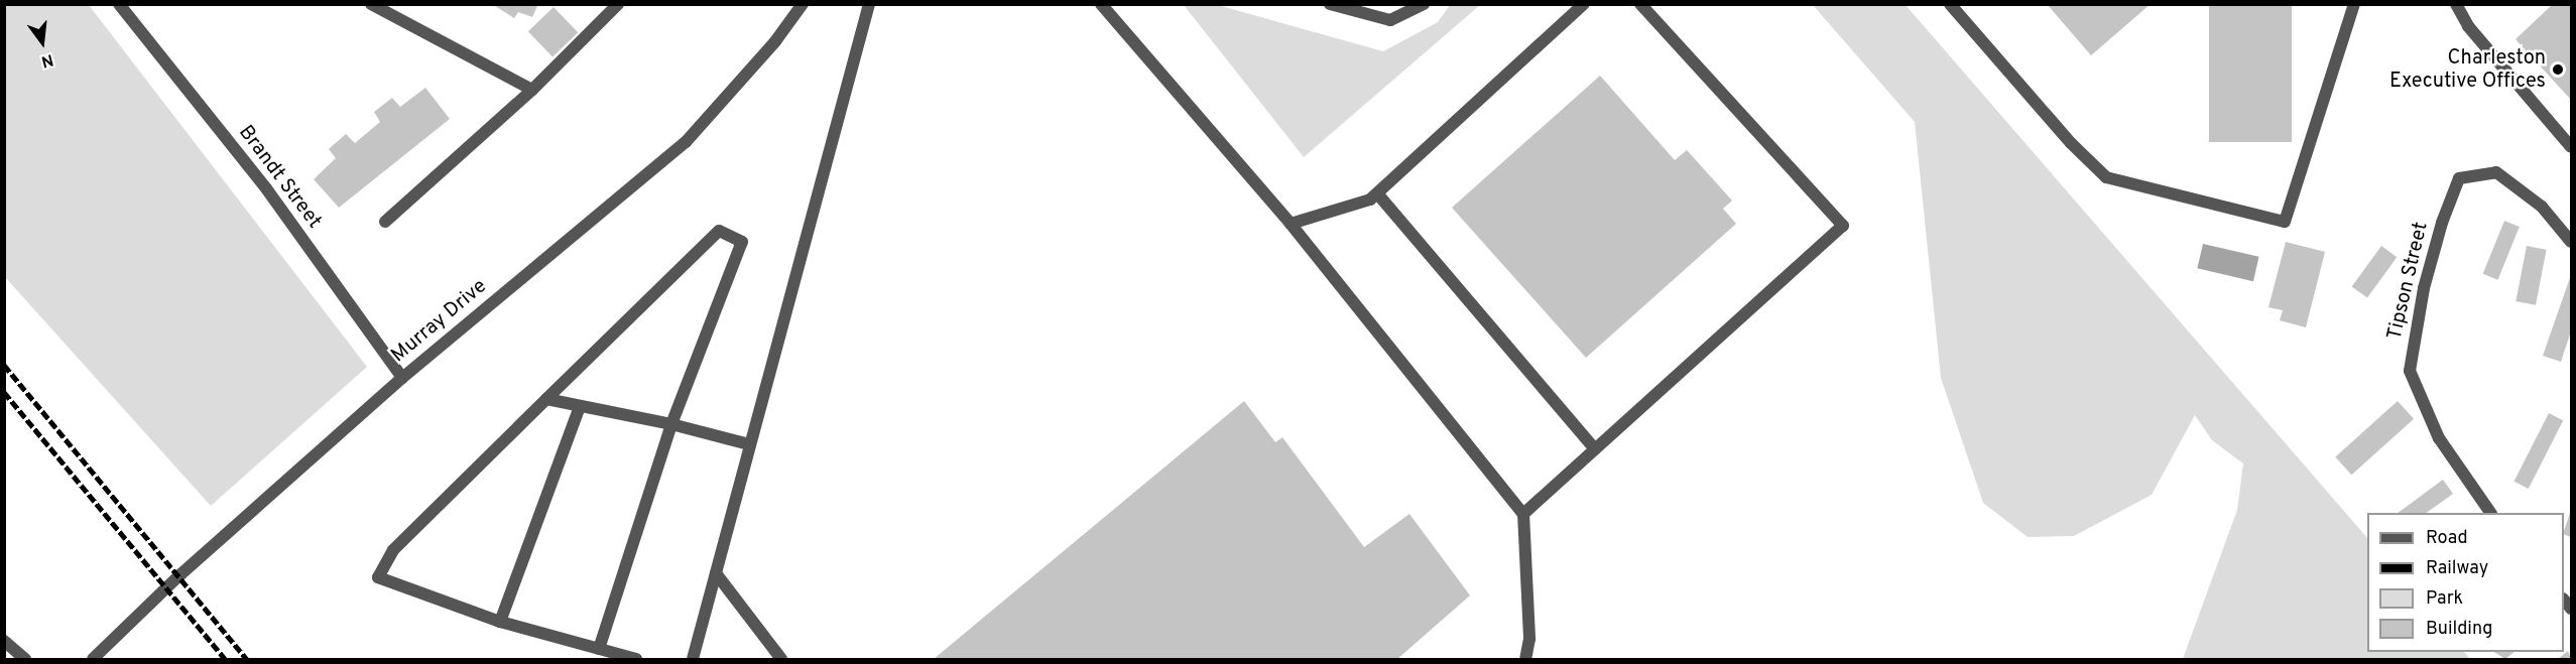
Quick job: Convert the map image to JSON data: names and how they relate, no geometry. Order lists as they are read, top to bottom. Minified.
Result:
{"streets":{"street":["Brandt Street","Tipson Street","Murray Drive"]},"crossings":[["Brandt Street","Murray Drive"]],"places":["Charleston Executive Offices"],"legend":["Road","Railway","Park","Building"],"north":"bottom"}
